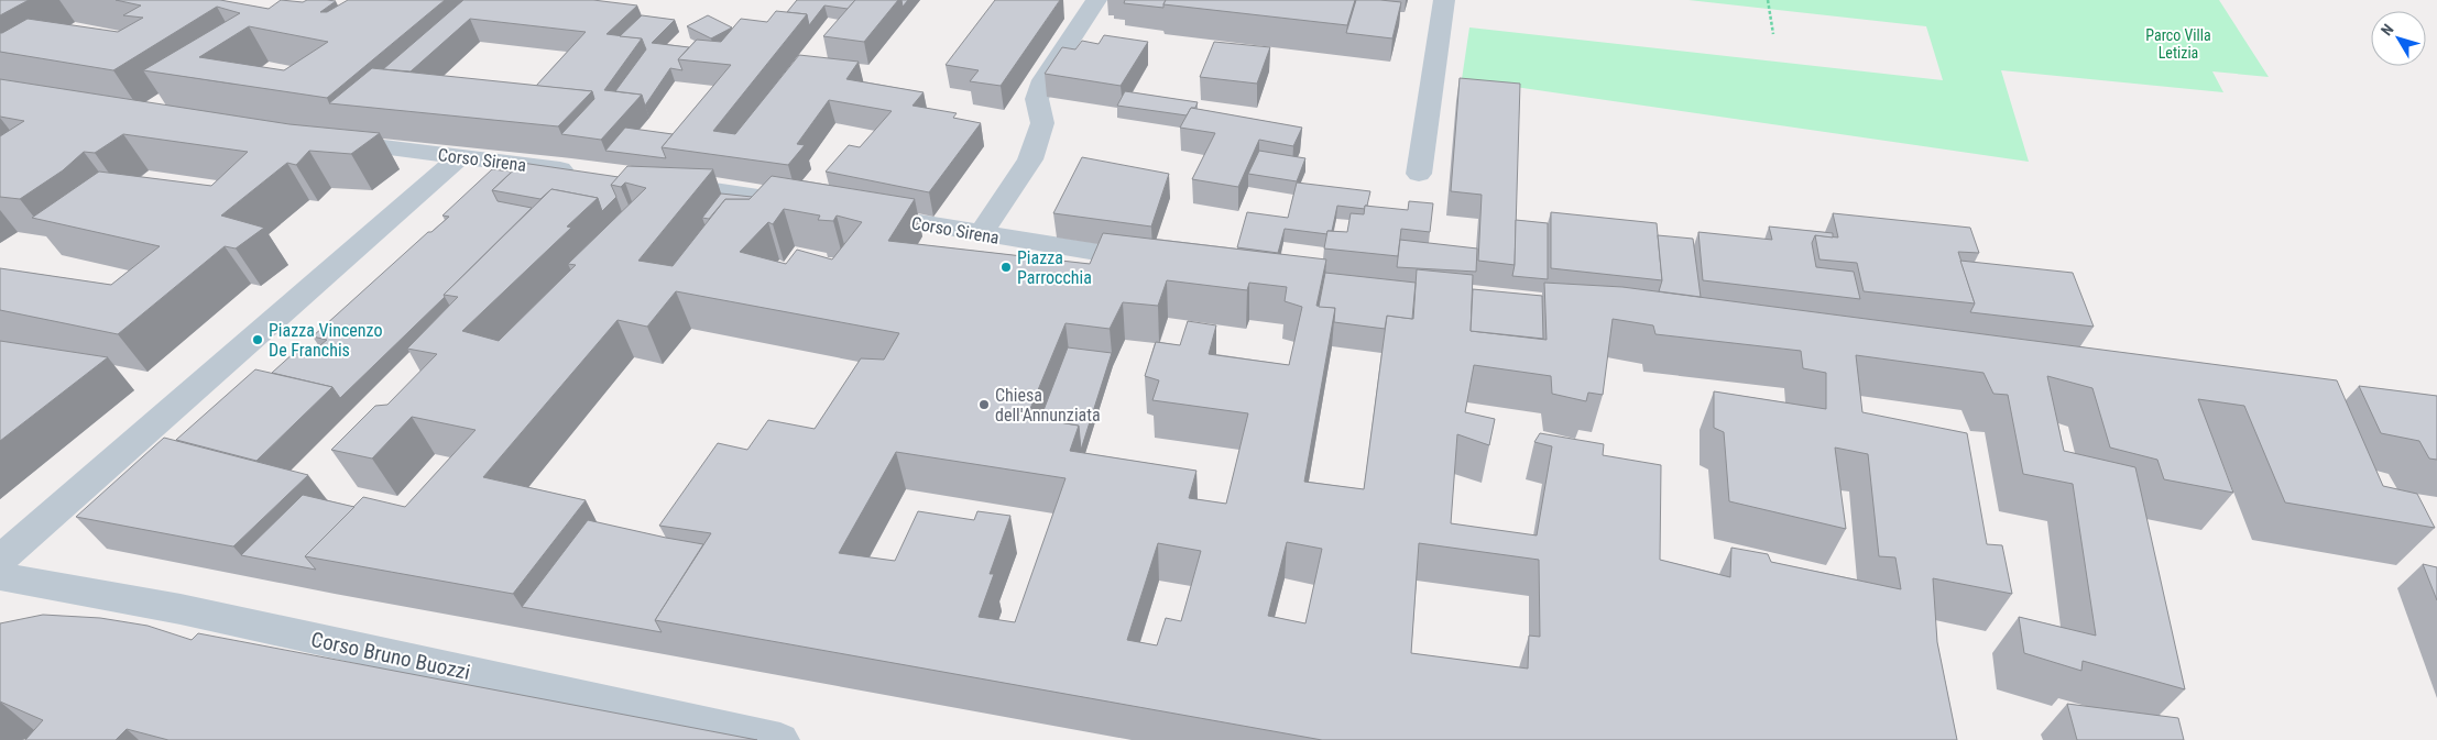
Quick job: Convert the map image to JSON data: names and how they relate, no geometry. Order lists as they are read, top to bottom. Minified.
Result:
{"streets":{"street":["Corso Sirena","Corso Bruno Buozzi"]},"parks":["Parco Villa Letizia"],"places":["Piazza Parrocchia","Piazza Vincenzo De Franchis","Chiesa dell'Annunziata"],"north":"top left"}
